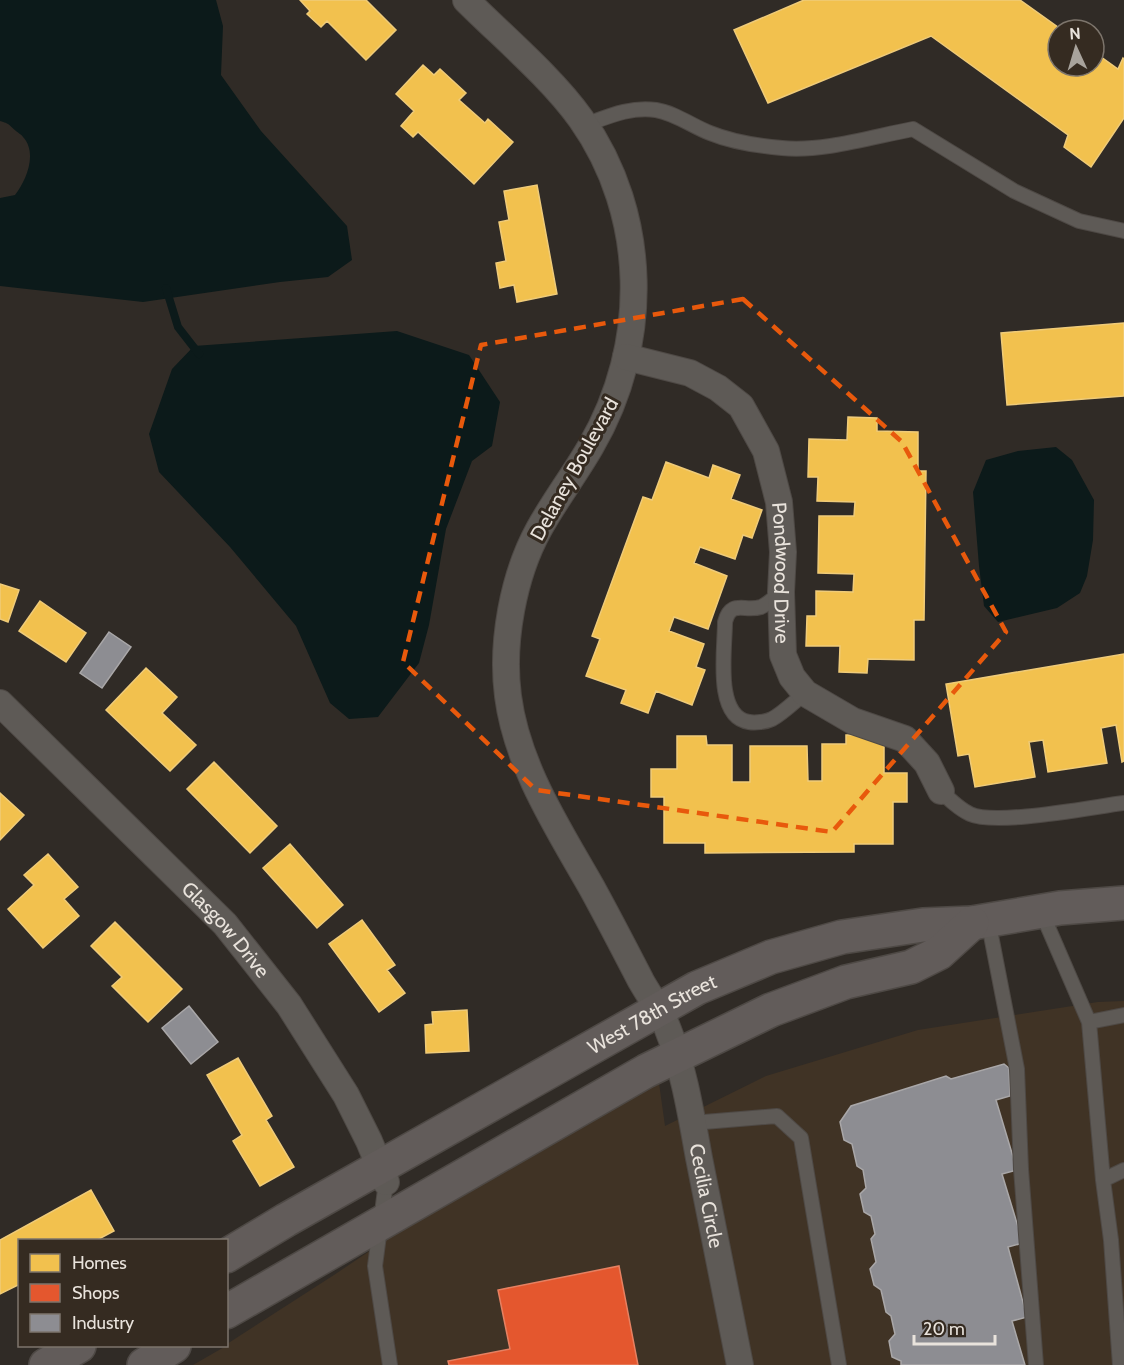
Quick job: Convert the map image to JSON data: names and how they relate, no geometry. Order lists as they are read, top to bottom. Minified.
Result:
{"streets":{"street":["Delaney Boulevard","Pondwood Drive","Glasgow Drive","West 78th Street","Cecilia Circle"]},"crossings":[["Delaney Boulevard","Pondwood Drive"],["Delaney Boulevard","West 78th Street"],["Delaney Boulevard","Cecilia Circle"],["Glasgow Drive","West 78th Street"],["West 78th Street","Cecilia Circle"]],"legend":["Homes","Shops","Industry"],"scale_bar":"20 m","north":"top"}
